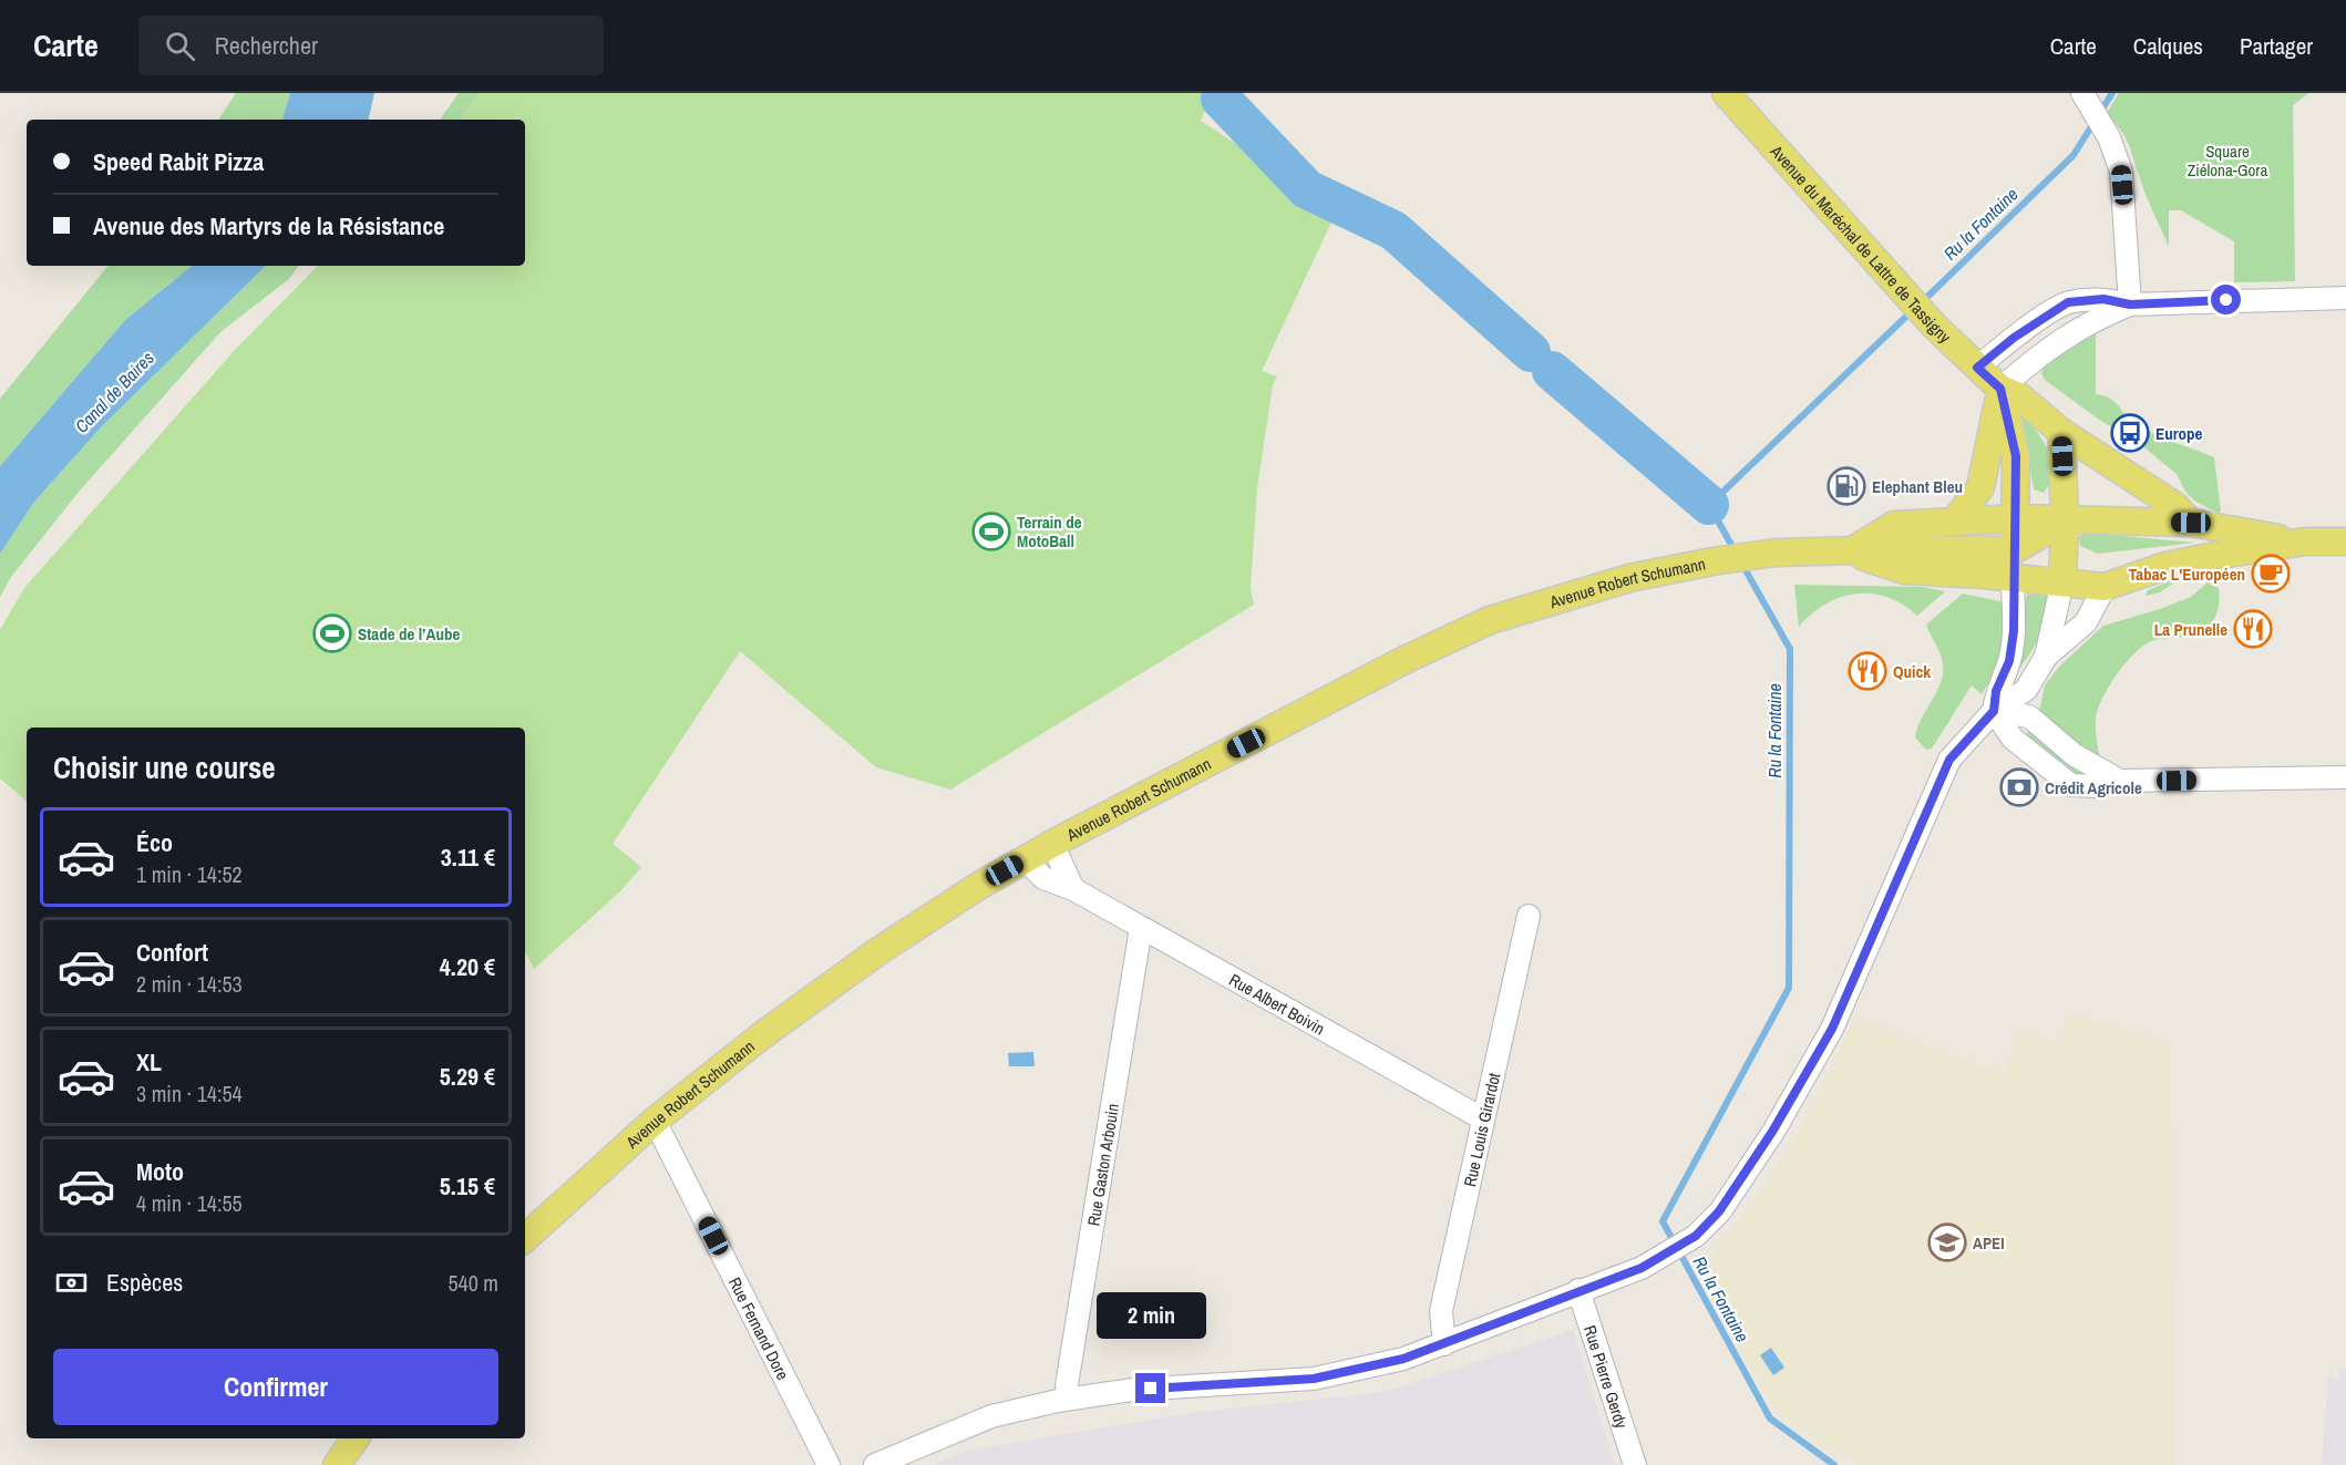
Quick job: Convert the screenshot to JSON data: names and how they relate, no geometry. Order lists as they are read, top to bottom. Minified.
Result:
{"streets":{"main road":["Avenue du Maréchal de Lattre de Tassigny","Avenue Robert Schumann"],"street":["Rue Albert Boivin","Rue Louis Girardot","Rue Gaston Arbouin","Rue Fernand Dore","Rue Pierre Gerdy"]},"crossings":[["Avenue Robert Schumann","Rue Albert Boivin"],["Avenue Robert Schumann","Rue Fernand Dore"],["Rue Albert Boivin","Rue Louis Girardot"],["Rue Albert Boivin","Rue Gaston Arbouin"]],"water":["Ru la Fontaine","Canal de Baires"],"parks":["Square Ziélona-Gora"],"places":{"bus stop":["Europe"],"fuel station":["Elephant Bleu"],"sports":["Terrain de MotoBall","Stade de l’Aube"],"cafe":["Tabac L'Européen"],"restaurant":["La Prunelle","Quick"],"bank":["Crédit Agricole"],"school or university":["APEI"]},"page":{"header":"Carte","search":"Rechercher","nav":["Carte","Calques","Partager"],"banner":["Speed Rabit Pizza","Avenue des Martyrs de la Résistance"],"heading":"Choisir une course","list":[{"name":"Éco","note":"1 min · 14:52","value":"3.11 €"},{"name":"Confort","note":"2 min · 14:53","value":"4.20 €"},{"name":"XL","note":"3 min · 14:54","value":"5.29 €"},{"name":"Moto","note":"4 min · 14:55","value":"5.15 €"}],"pay":["Espèces","540 m"],"bubble":"2 min","buttons":"Confirmer"}}
